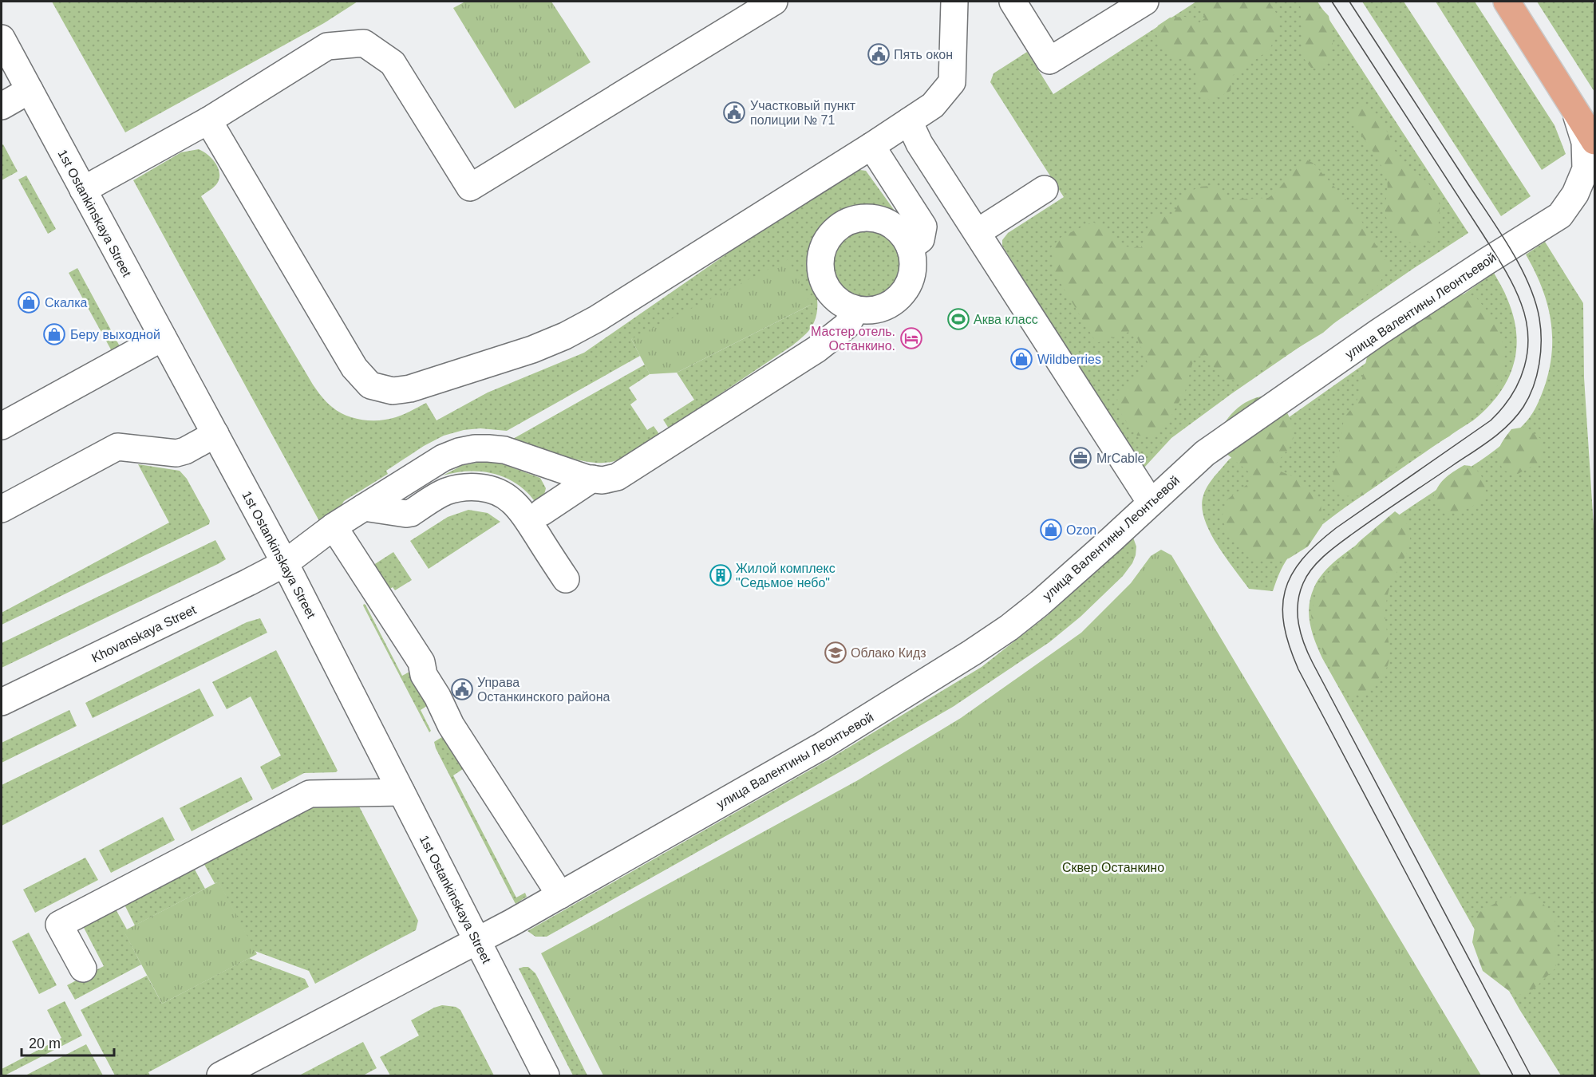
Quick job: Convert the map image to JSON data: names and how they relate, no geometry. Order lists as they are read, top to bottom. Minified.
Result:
{"streets":{"street":["1st Ostankinskaya Street","улица Валентины Леонтьевой","Khovanskaya Street"]},"crossings":[["1st Ostankinskaya Street","улица Валентины Леонтьевой"],["1st Ostankinskaya Street","Khovanskaya Street"]],"parks":["Сквер Останкино"],"places":{"public building":["Пять окон","Участковый пункт полиции № 71","Управа Останкинского района"],"shop":["Скалка","Беру выходной","Wildberries","Ozon"],"sports":["Аква класс"],"hotel":["Мастер отель. Останкино."],"office":["MrCable"],"building":["Жилой комплекс \"Седьмое небо\""],"school or university":["Облако Кидз"]},"scale_bar":"20 m"}
